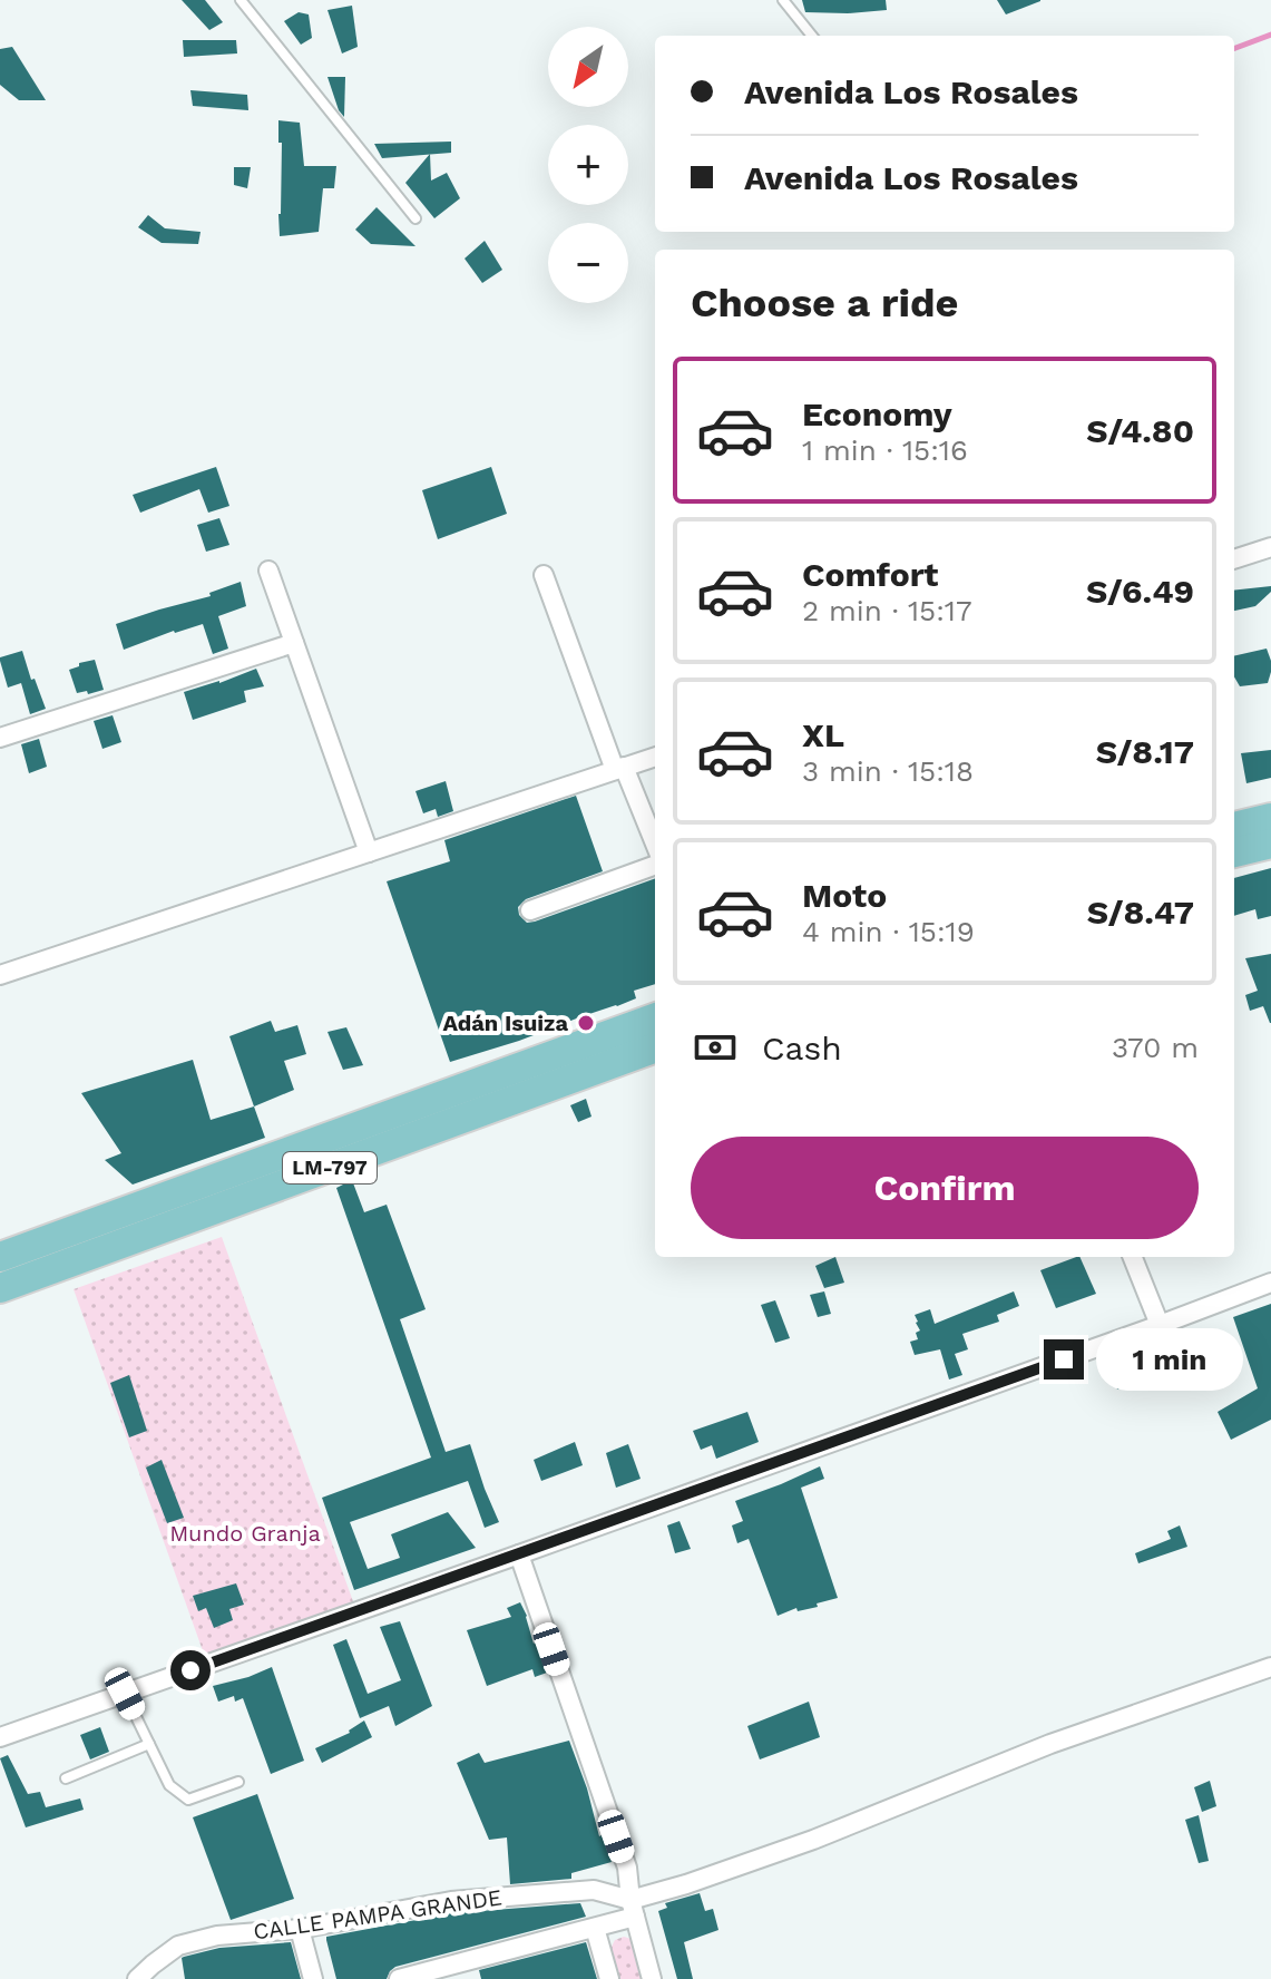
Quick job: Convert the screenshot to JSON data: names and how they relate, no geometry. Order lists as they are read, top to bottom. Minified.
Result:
{"streets":{"main road":["LM-797"],"street":["CALLE PAMPA GRANDE"]},"parks":["Mundo Granja"],"places":["Adán Isuiza"],"north":"bottom left","page":{"map_buttons":["+","−"],"banner":["Avenida Los Rosales","Avenida Los Rosales"],"heading":"Choose a ride","list":[{"name":"Economy","note":"1 min · 15:16","value":"S/4.80"},{"name":"Comfort","note":"2 min · 15:17","value":"S/6.49"},{"name":"XL","note":"3 min · 15:18","value":"S/8.17"},{"name":"Moto","note":"4 min · 15:19","value":"S/8.47"}],"pay":["Cash","370 m"],"buttons":"Confirm","bubble":"1 min"}}
